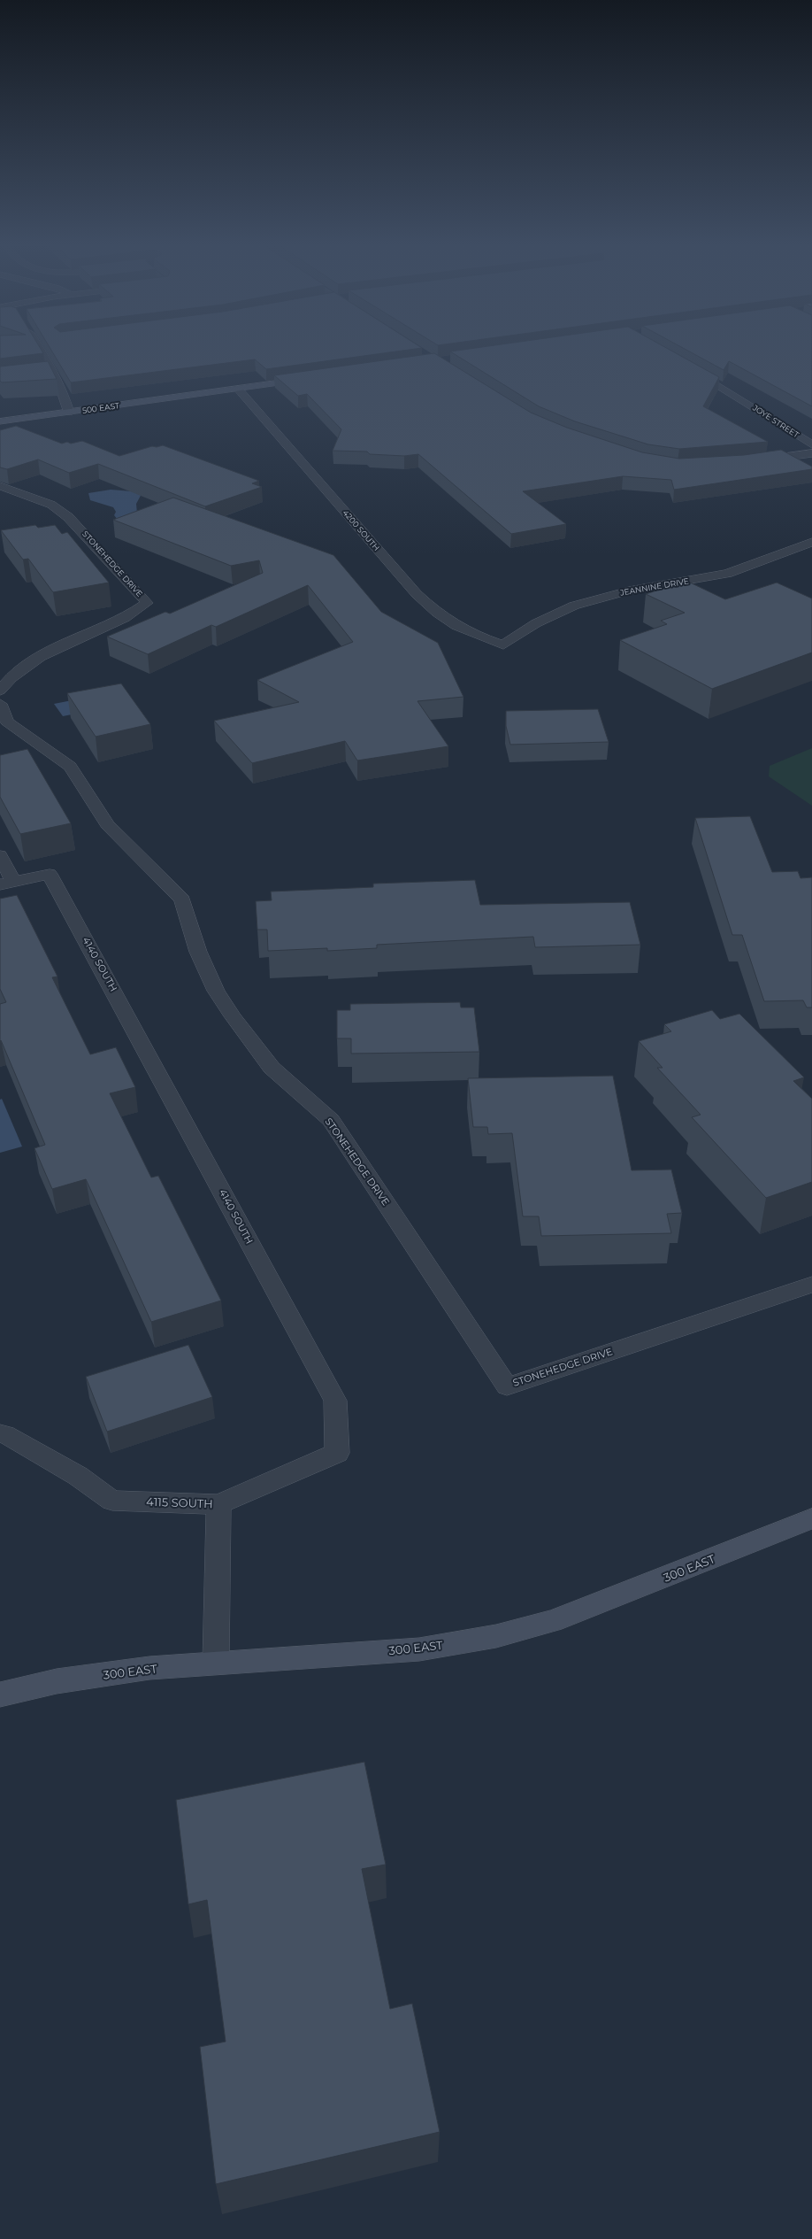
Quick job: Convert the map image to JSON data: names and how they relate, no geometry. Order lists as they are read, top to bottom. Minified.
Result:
{"streets":{"street":["500 EAST","JOYE STREET","4200 SOUTH","STONEHEDGE DRIVE","JEANNINE DRIVE","4140 SOUTH","4115 SOUTH","300 EAST"]},"crossings":[["500 EAST","4200 SOUTH"],["4200 SOUTH","JEANNINE DRIVE"],["4140 SOUTH","4115 SOUTH"],["4115 SOUTH","300 EAST"]]}
